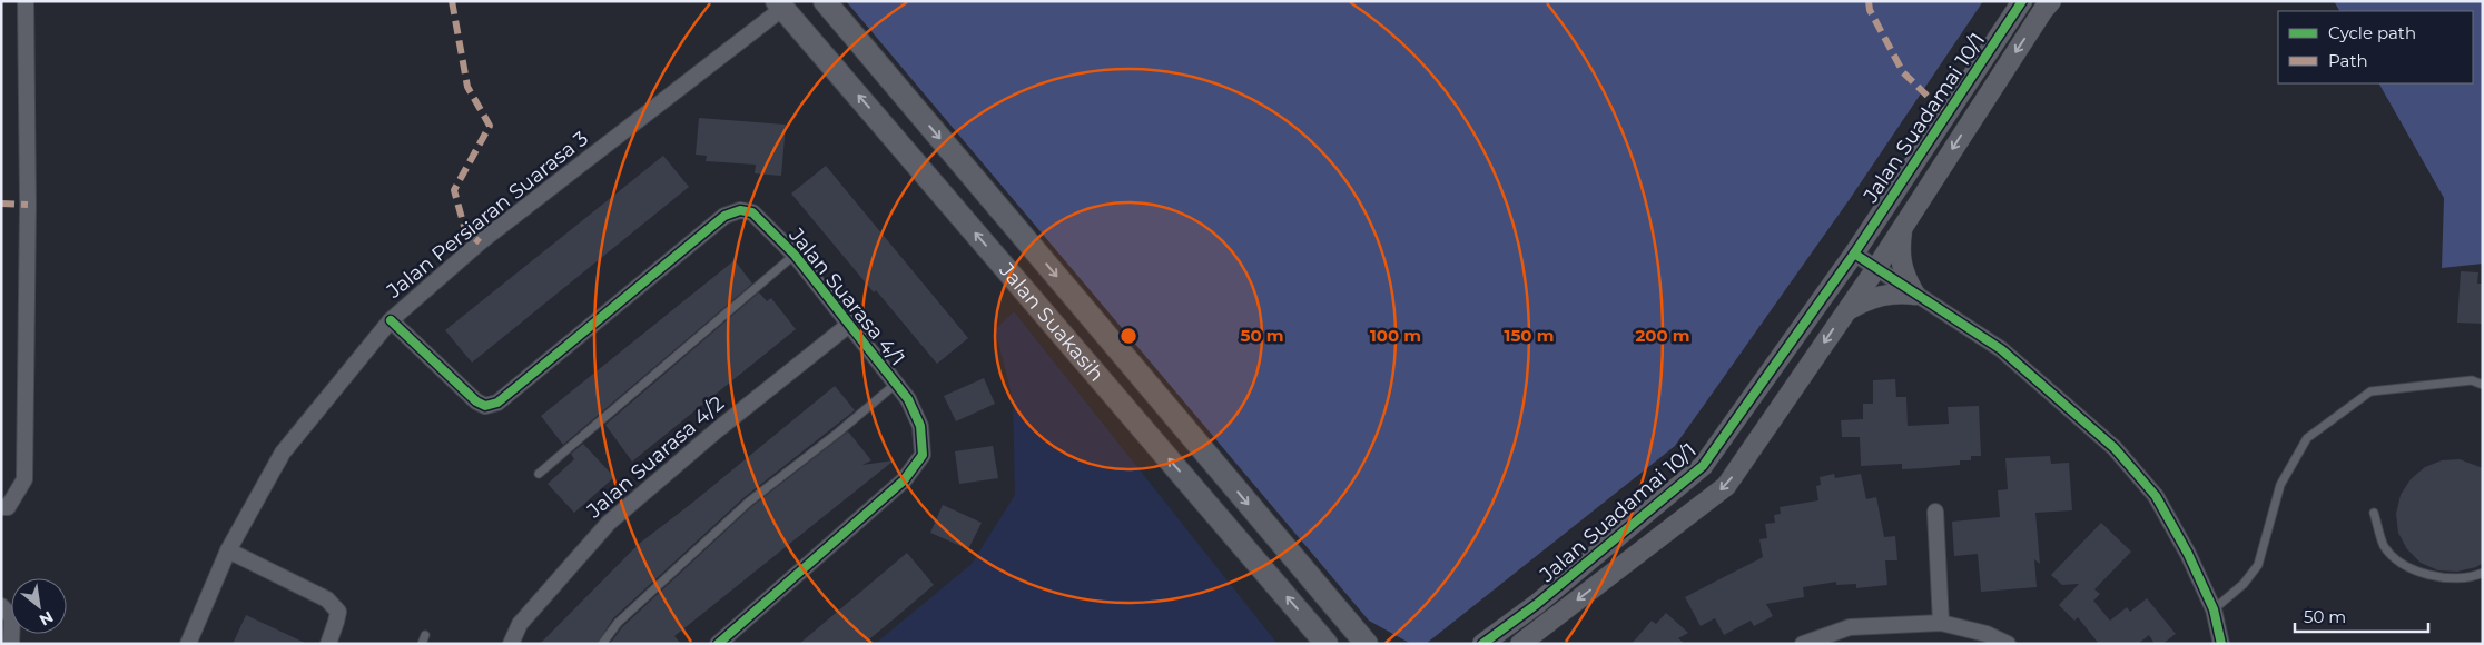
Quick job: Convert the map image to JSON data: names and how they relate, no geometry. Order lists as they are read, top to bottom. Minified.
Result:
{"streets":{"main road":["Jalan Suakasih"],"street":["Jalan Suadamai 10/1","Jalan Persiaran Suarasa 3","Jalan Suarasa 4/1","Jalan Suarasa 4/2"]},"crossings":[["Jalan Persiaran Suarasa 3","Jalan Suarasa 4/1"],["Jalan Persiaran Suarasa 3","Jalan Suakasih"],["Jalan Suarasa 4/1","Jalan Suarasa 4/2"]],"legend":["Cycle path","Path"],"scale_bar":"50 m","north":"bottom right","rings":["50 m","100 m","150 m","200 m"]}
